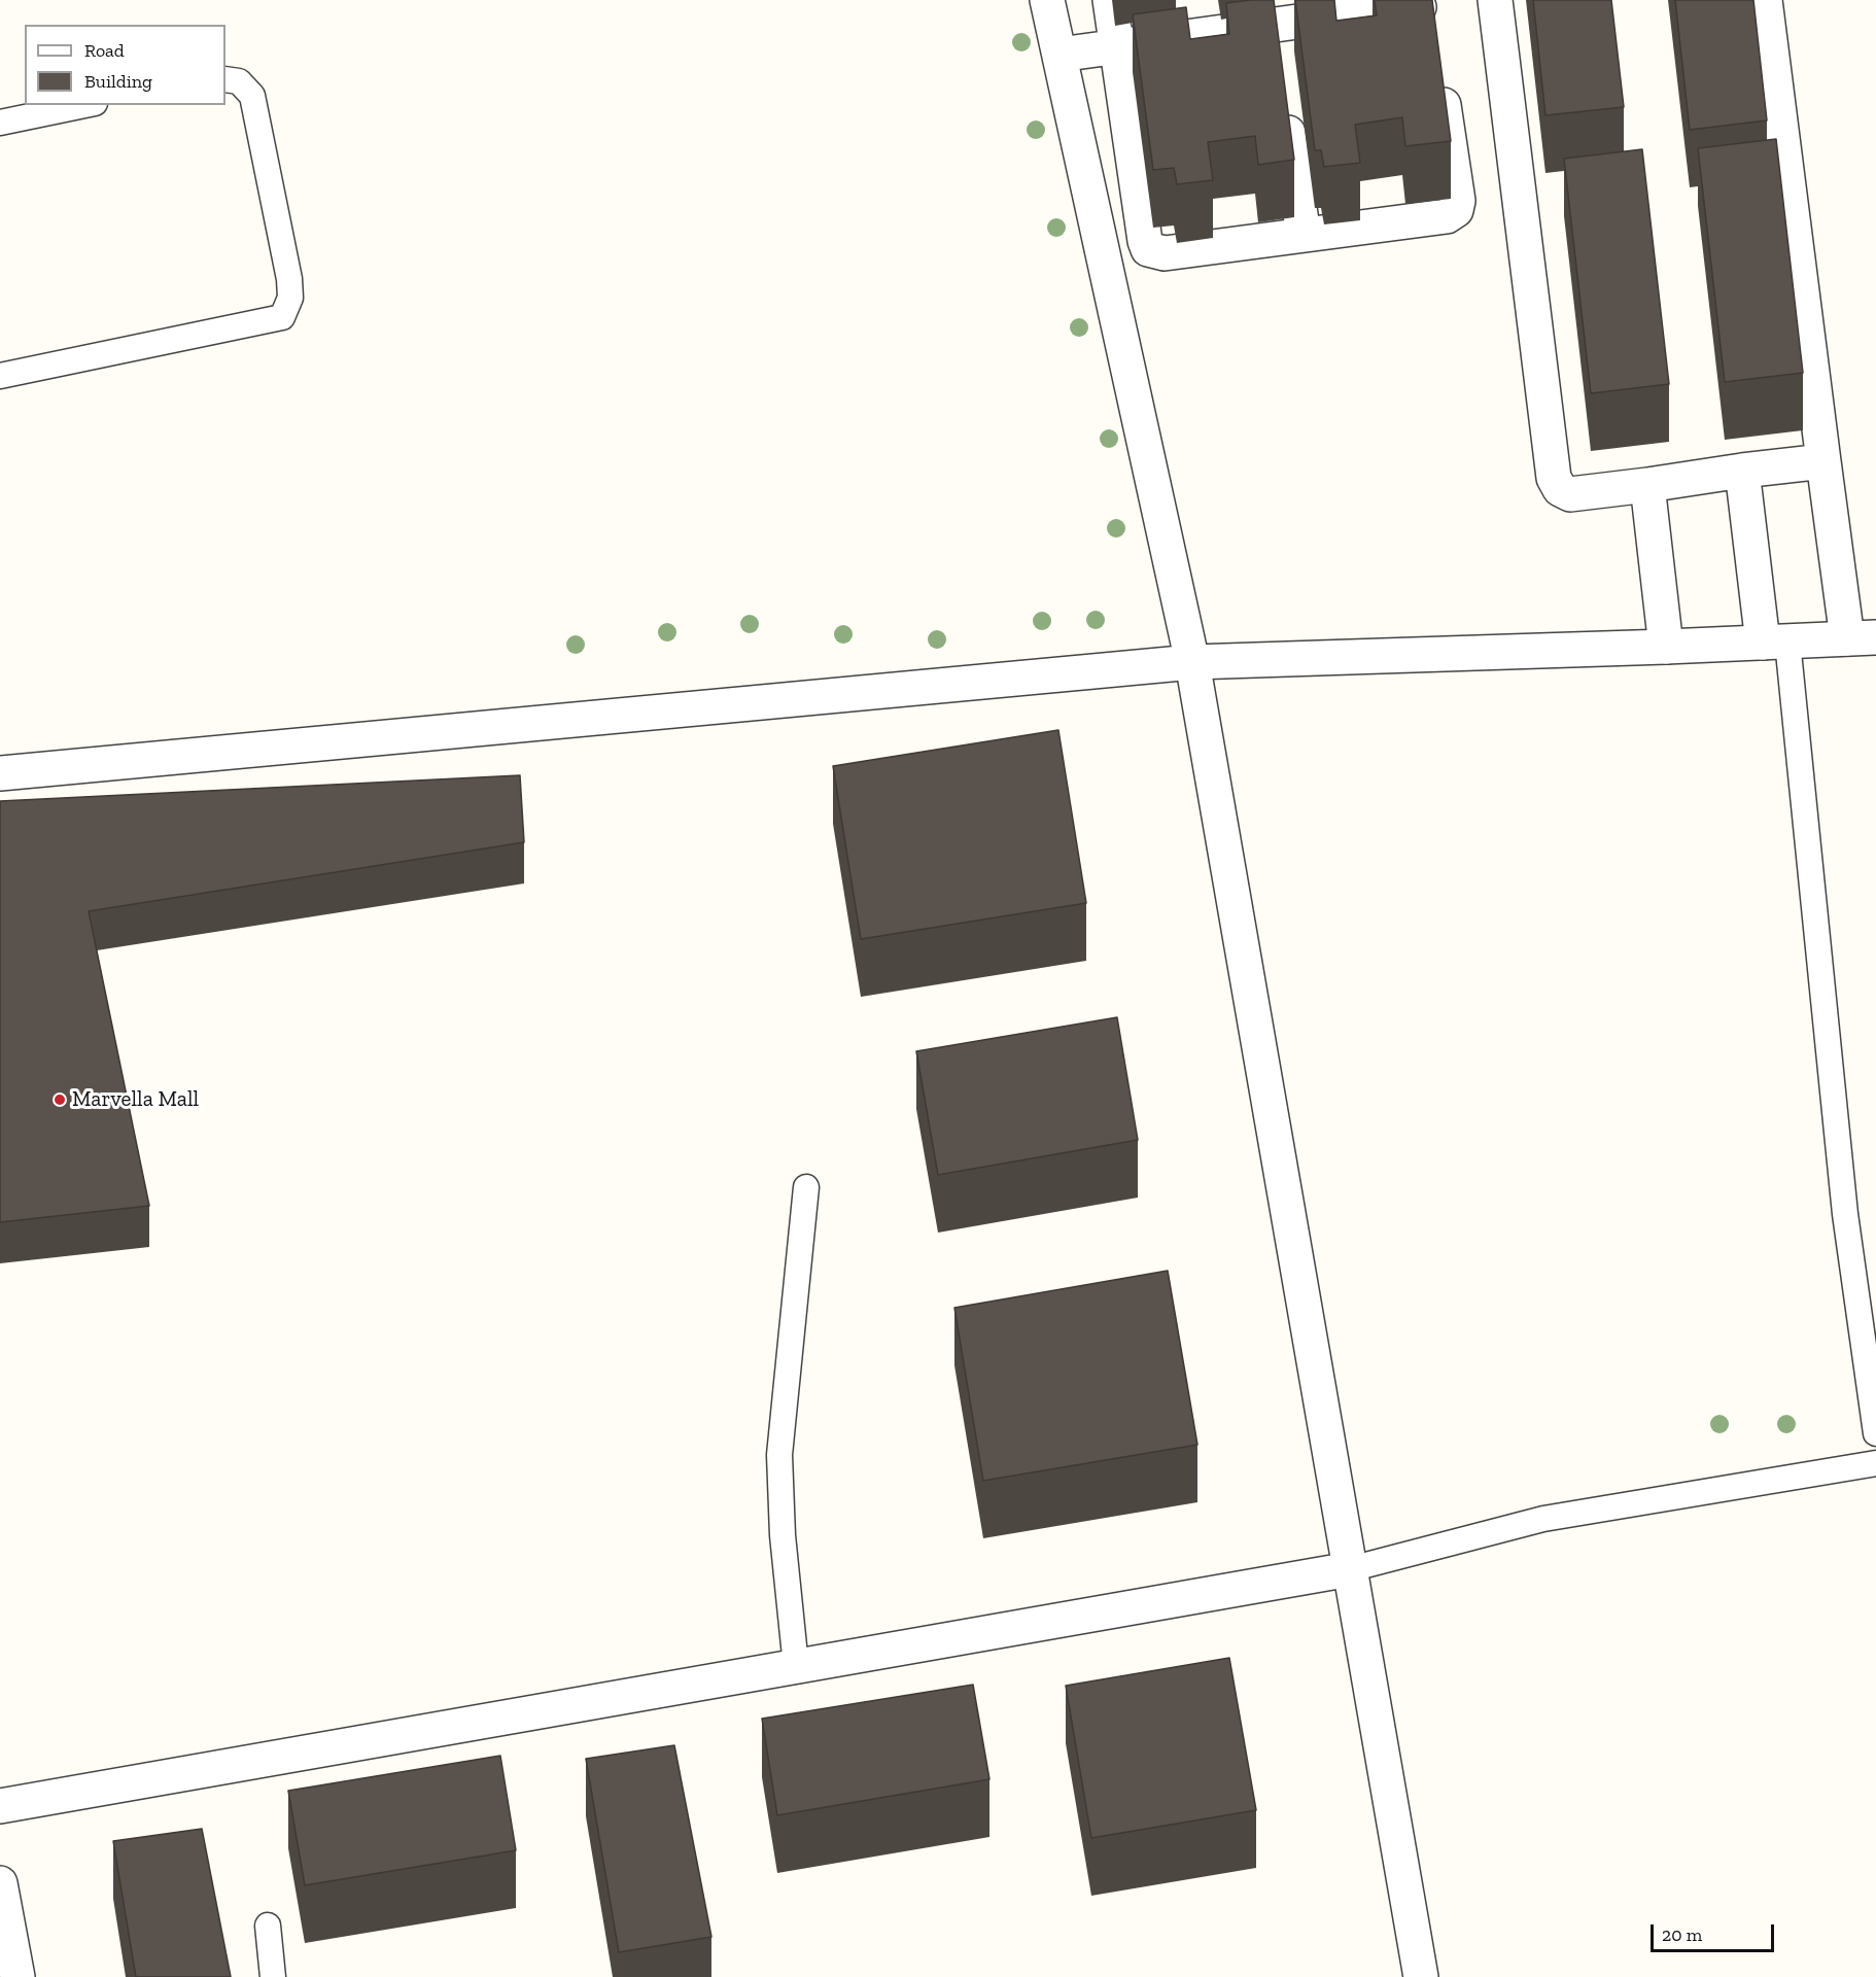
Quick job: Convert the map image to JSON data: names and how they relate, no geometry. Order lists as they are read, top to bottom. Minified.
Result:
{"places":["Marvella Mall"],"legend":["Road","Building"],"scale_bar":"20 m"}
